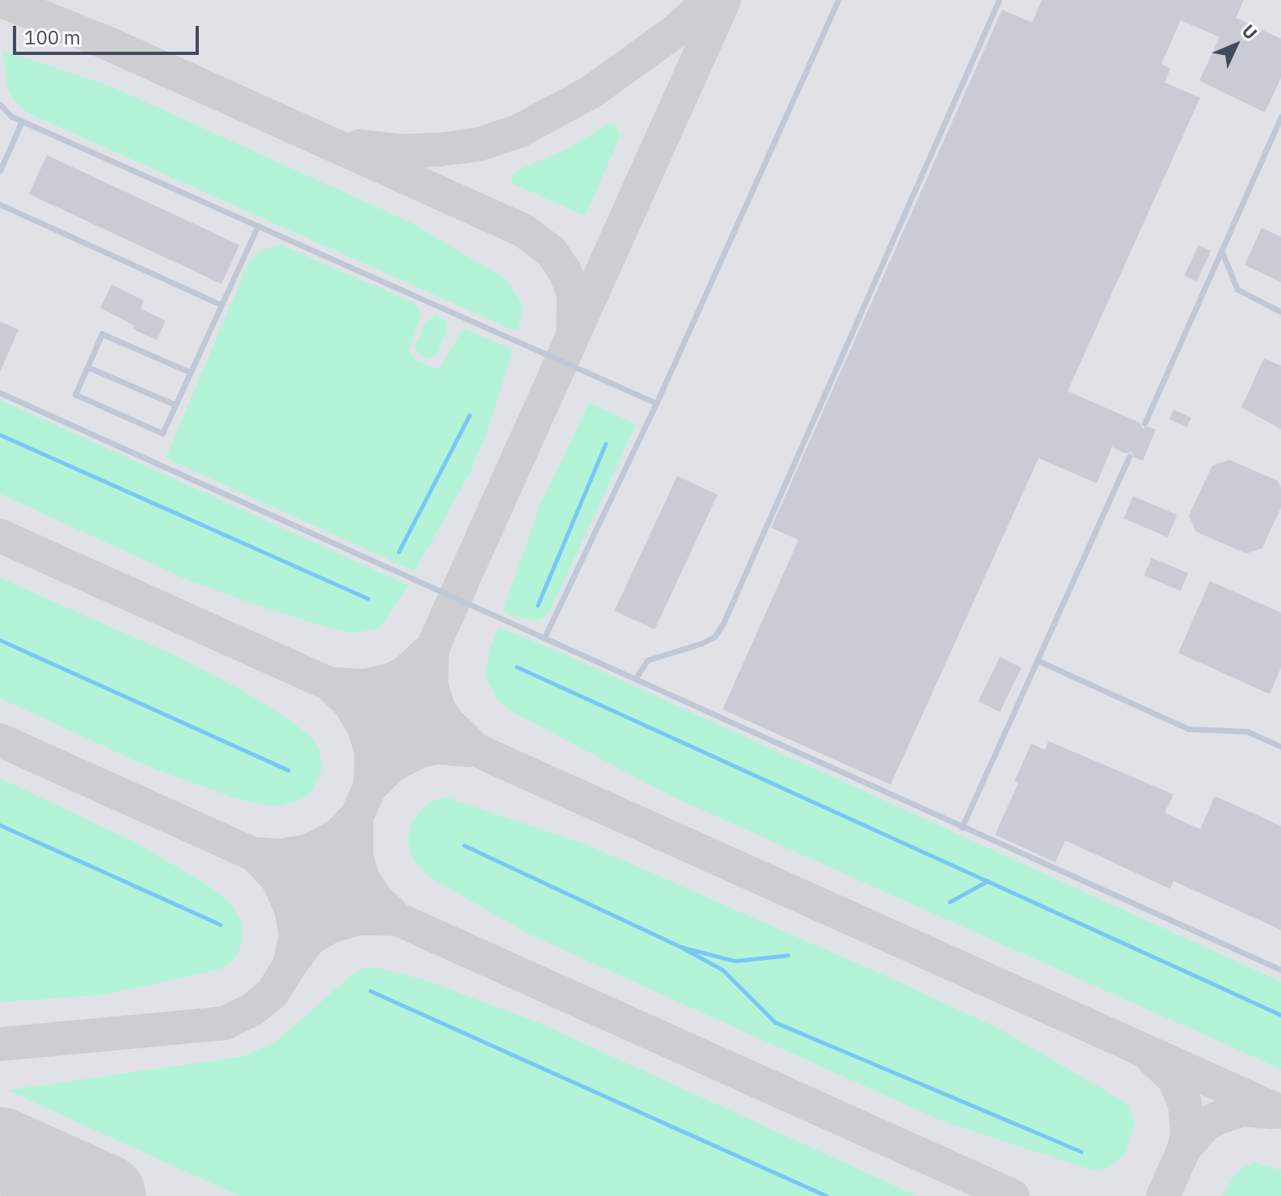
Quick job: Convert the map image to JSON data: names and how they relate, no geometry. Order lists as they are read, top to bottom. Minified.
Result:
{"scale_bar":"100 m","north":"top right"}
